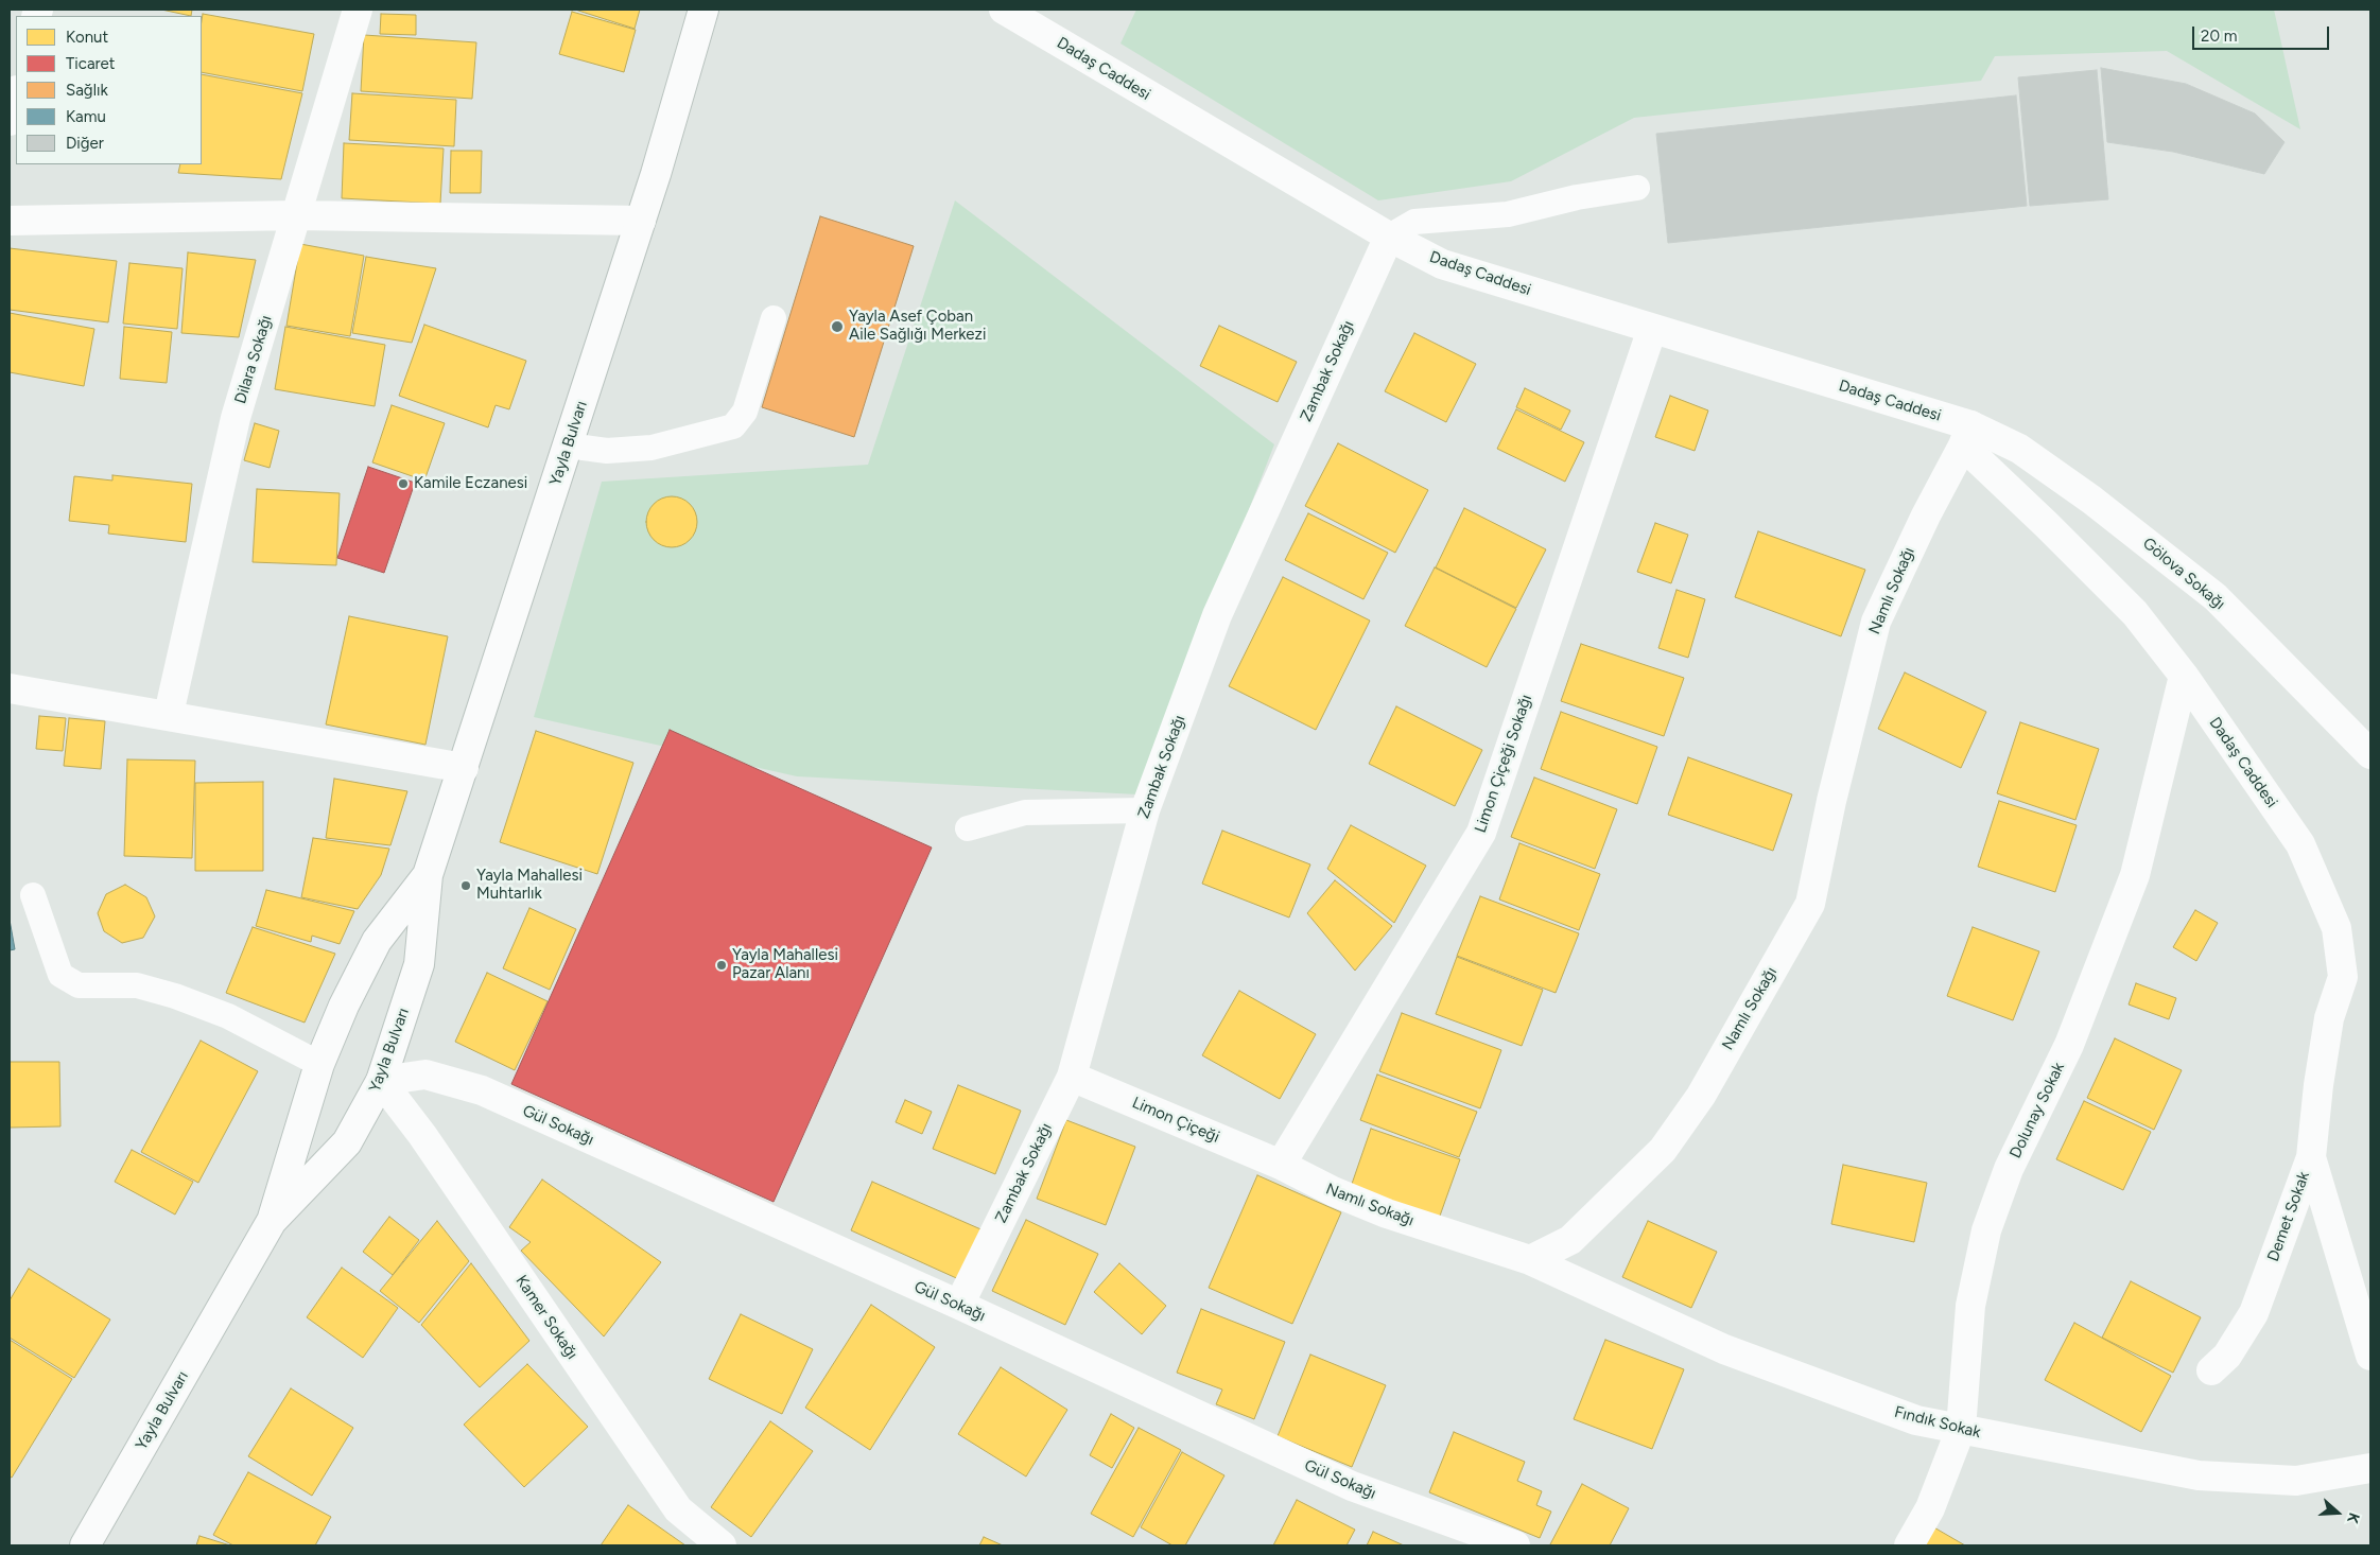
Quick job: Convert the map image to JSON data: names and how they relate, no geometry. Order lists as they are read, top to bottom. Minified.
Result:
{"streets":{"street":["Dadaş Caddesi","Dilara Sokağı","Zambak Sokağı","Yayla Bulvarı","Gölova Sokağı","Namlı Sokağı","Limon Çiçeği Sokağı","Dolunay Sokak","Limon Çiçeği","Gül Sokağı","Demet Sokak","Kamer Sokağı","Fındık Sokak"]},"crossings":[["Dadaş Caddesi","Zambak Sokağı"],["Dadaş Caddesi","Gölova Sokağı"],["Dadaş Caddesi","Namlı Sokağı"],["Dadaş Caddesi","Limon Çiçeği Sokağı"],["Dadaş Caddesi","Dolunay Sokak"],["Dadaş Caddesi","Demet Sokak"],["Zambak Sokağı","Limon Çiçeği"],["Zambak Sokağı","Gül Sokağı"],["Yayla Bulvarı","Gül Sokağı"],["Yayla Bulvarı","Kamer Sokağı"],["Gölova Sokağı","Namlı Sokağı"],["Namlı Sokağı","Limon Çiçeği Sokağı"],["Namlı Sokağı","Limon Çiçeği"],["Namlı Sokağı","Fındık Sokak"],["Limon Çiçeği Sokağı","Limon Çiçeği"],["Dolunay Sokak","Fındık Sokak"],["Gül Sokağı","Kamer Sokağı"]],"places":["Yayla Asef Çoban Aile Sağlığı Merkezi","Kamile Eczanesi","Yayla Mahallesi Muhtarlık","Yayla Mahallesi Pazar Alanı"],"legend":["Konut","Ticaret","Sağlık","Kamu","Diğer"],"scale_bar":"20 m","north":"right"}
